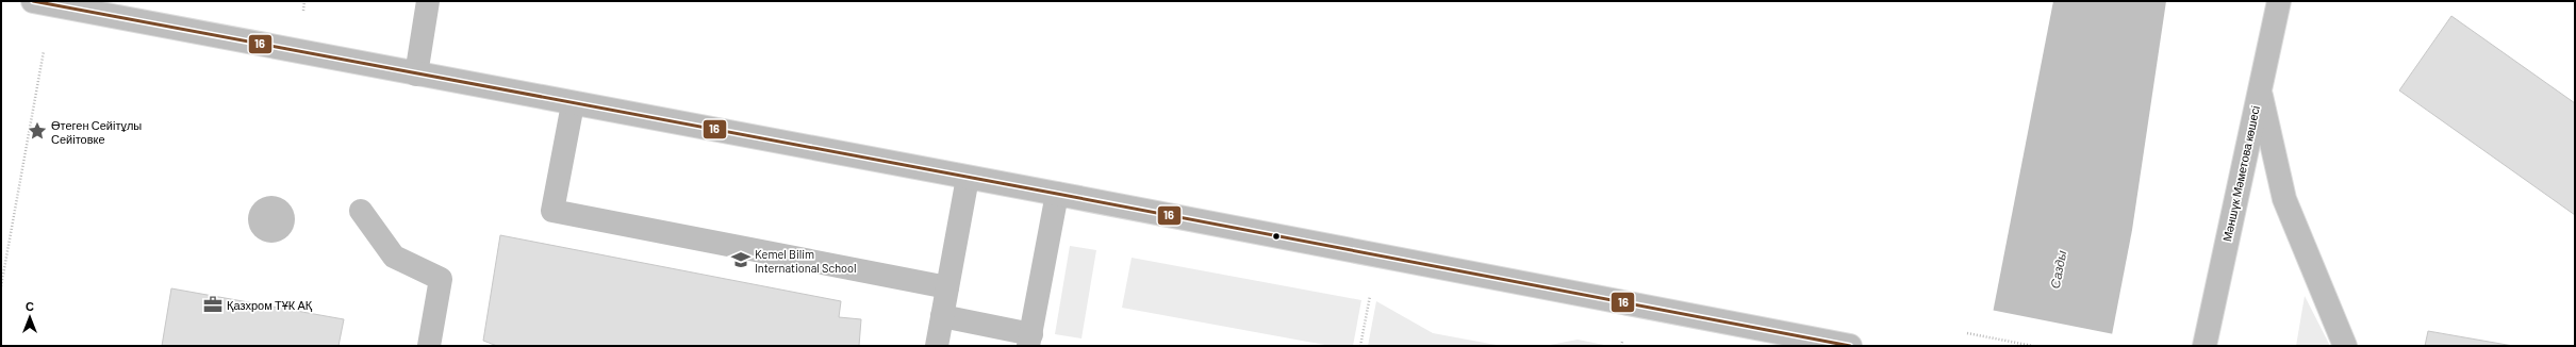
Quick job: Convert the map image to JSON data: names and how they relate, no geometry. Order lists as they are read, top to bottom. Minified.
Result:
{"streets":{"main road":["Мәншүк Мәметова көшесі"]},"water":["Сазды"],"places":{"place":["Өтеген Сейітұлы Сейітовке"],"school or university":["Kemel Bilim International School"],"office":["Қазхром ТҰК АҚ"]},"lines":["transit line 16"],"north":"top"}
